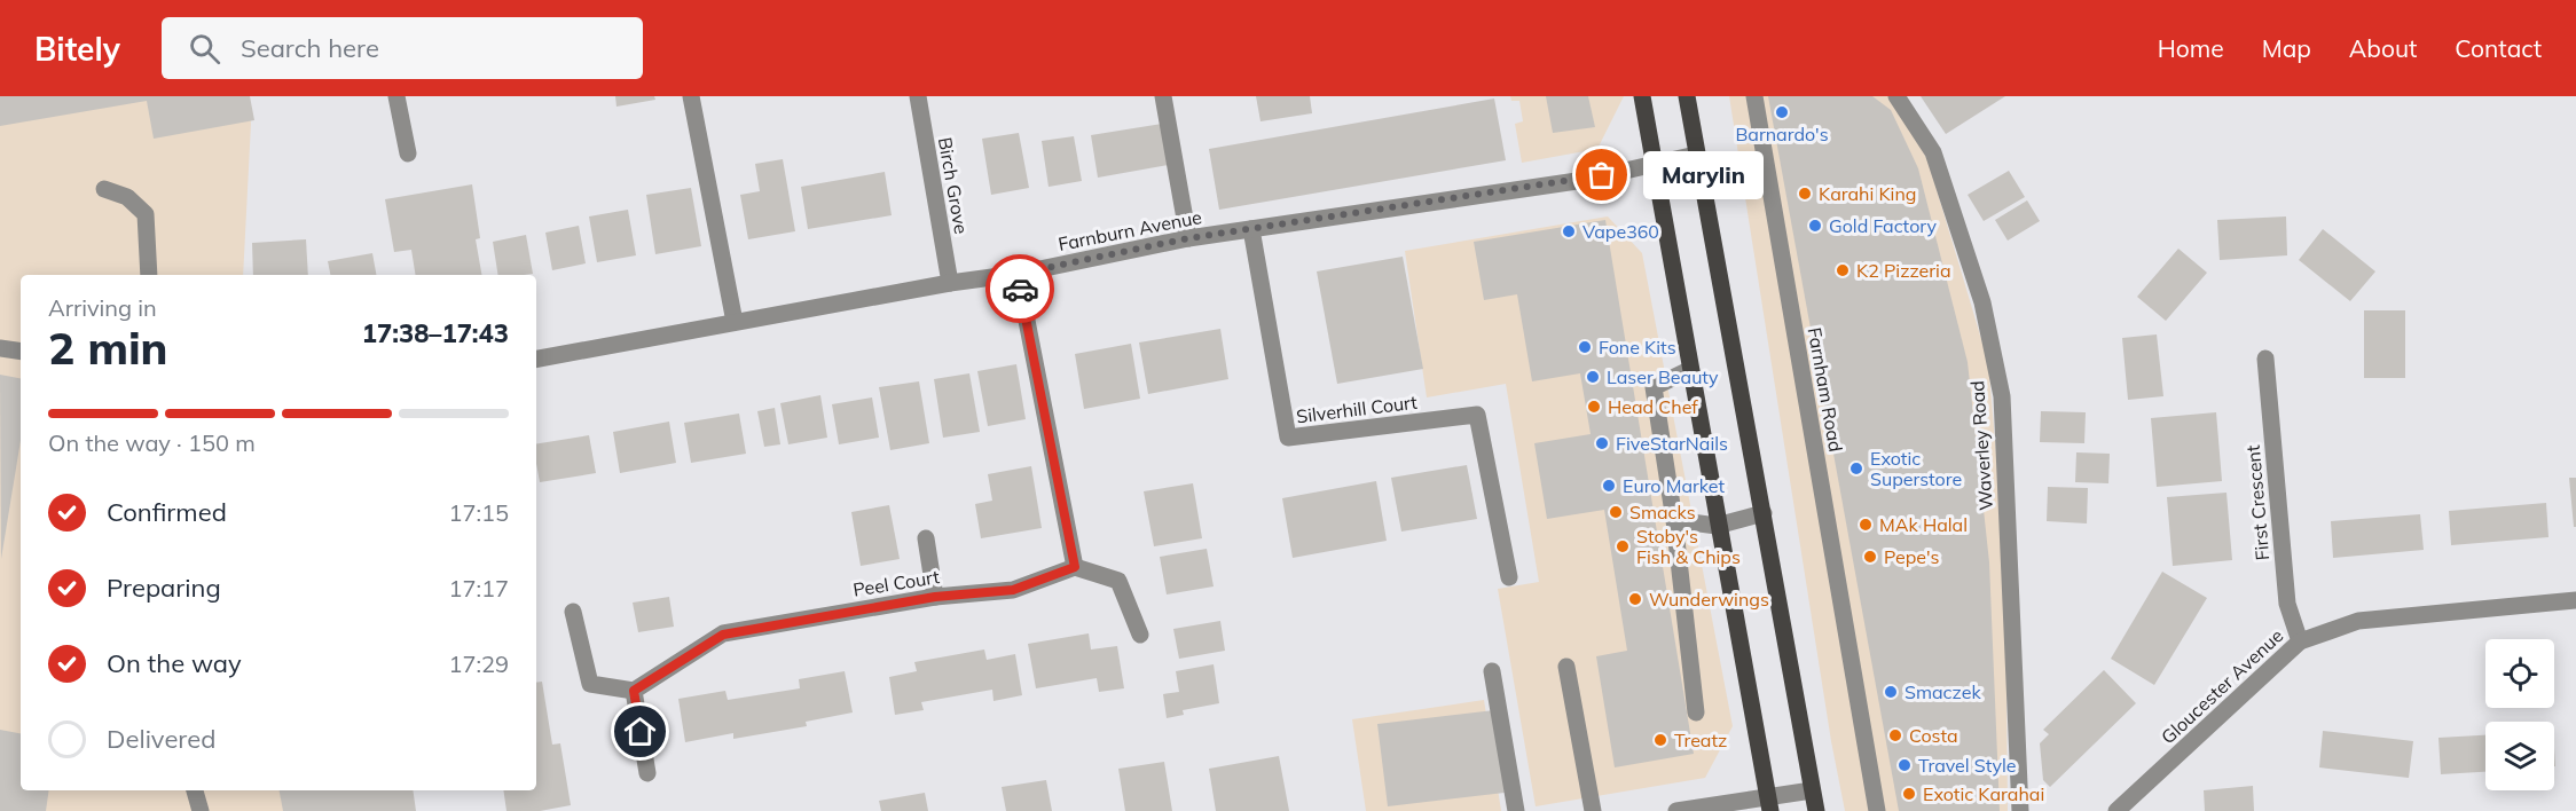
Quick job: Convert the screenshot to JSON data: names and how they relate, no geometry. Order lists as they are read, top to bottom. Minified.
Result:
{"streets":{"street":["Birch Grove","Farnburn Avenue","Farnham Road","Silverhill Court","Waverley Road","First Crescent","Peel Court","Gloucester Avenue"]},"crossings":[["Birch Grove","Farnburn Avenue"],["Farnburn Avenue","Silverhill Court"],["First Crescent","Gloucester Avenue"]],"places":["Barnardo's","Marylin","Karahi King","Gold Factory","Vape360","K2 Pizzeria","Fone Kits","Laser Beauty","Head Chef","FiveStarNails","Exotic Superstore","Euro Market","Smacks","MAk Halal","Stoby's Fish & Chips","Pepe's","Wunderwings","Smaczek","Costa","Treatz","Travel Style","Exotic Karahai"],"page":{"header":"Bitely","search":"Search here","nav":["Home","Map","About","Contact"],"bubble":"Marylin","heading":["2 min","Arriving in","17:38–17:43"],"bar":"On the way · 150 m","list":[["Confirmed","17:15"],["Preparing","17:17"],["On the way","17:29"],"Delivered"]}}
